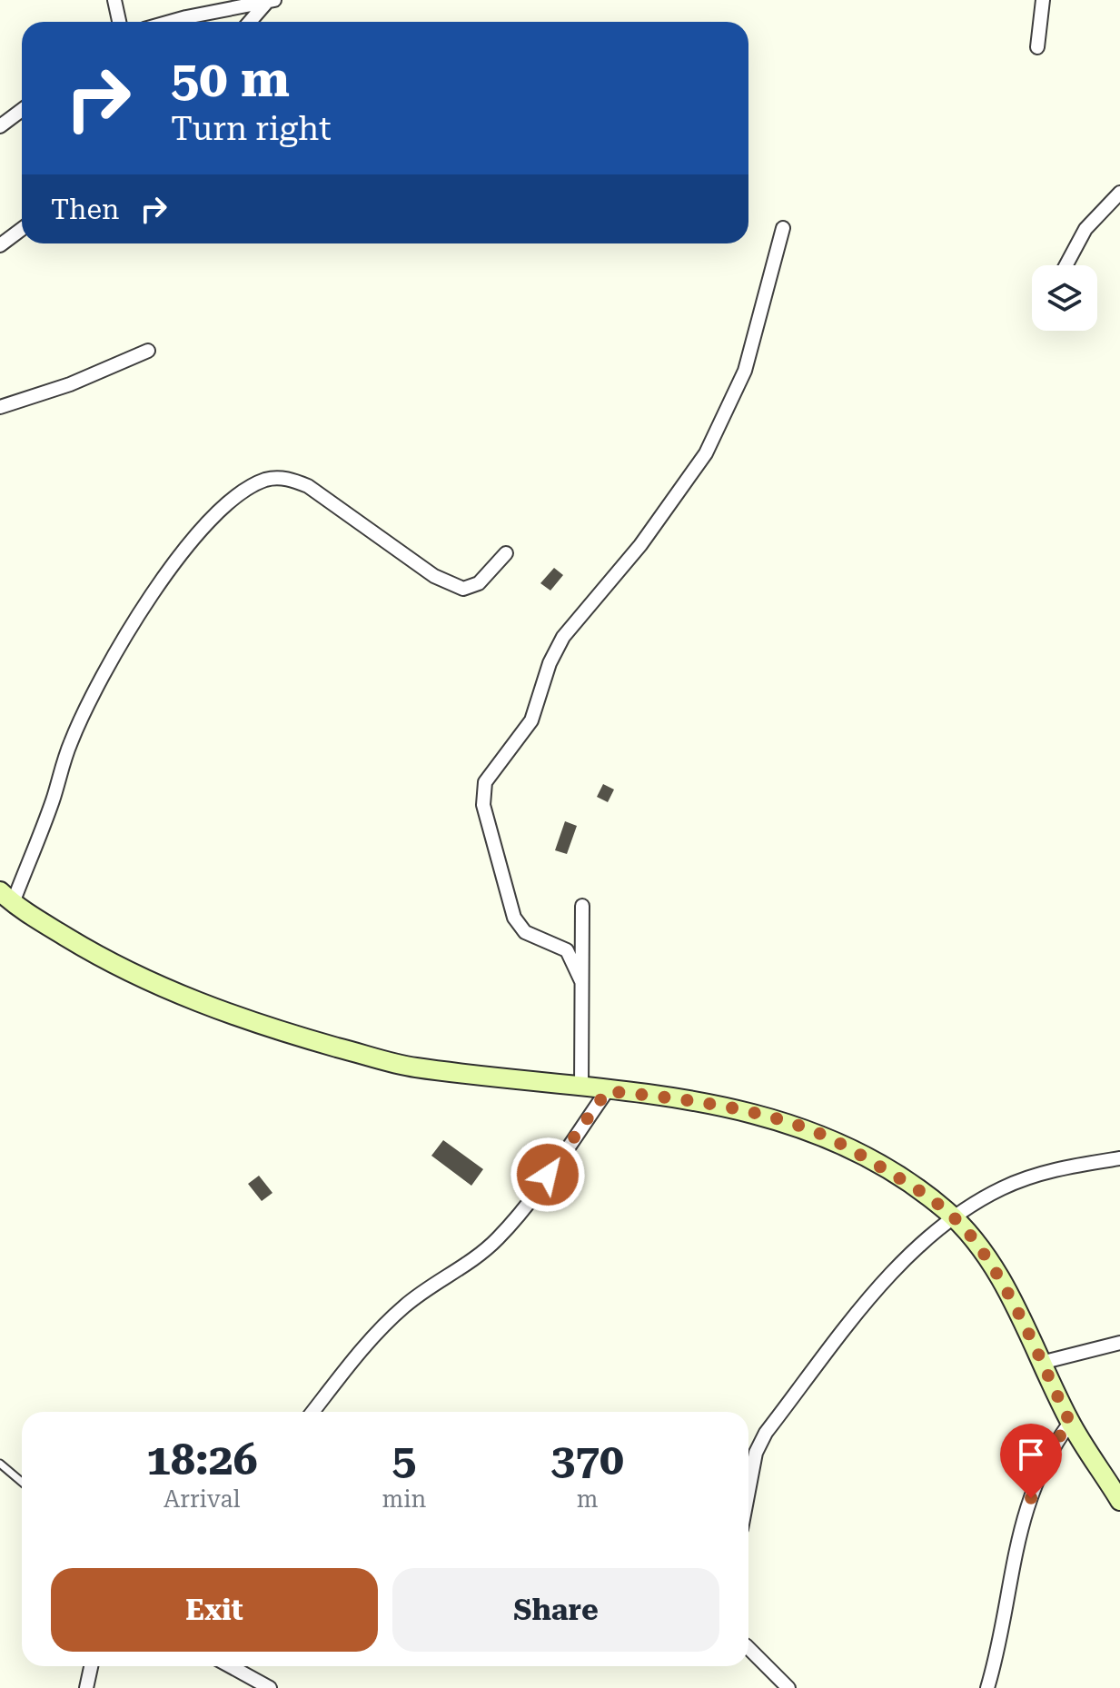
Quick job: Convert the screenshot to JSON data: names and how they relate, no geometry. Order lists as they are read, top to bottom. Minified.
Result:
{"page":{"turn":["50 m","Turn right"],"then":"Then","eta":["18:26","Arrival","5","min","370","m"],"buttons":["Exit","Share"]}}
